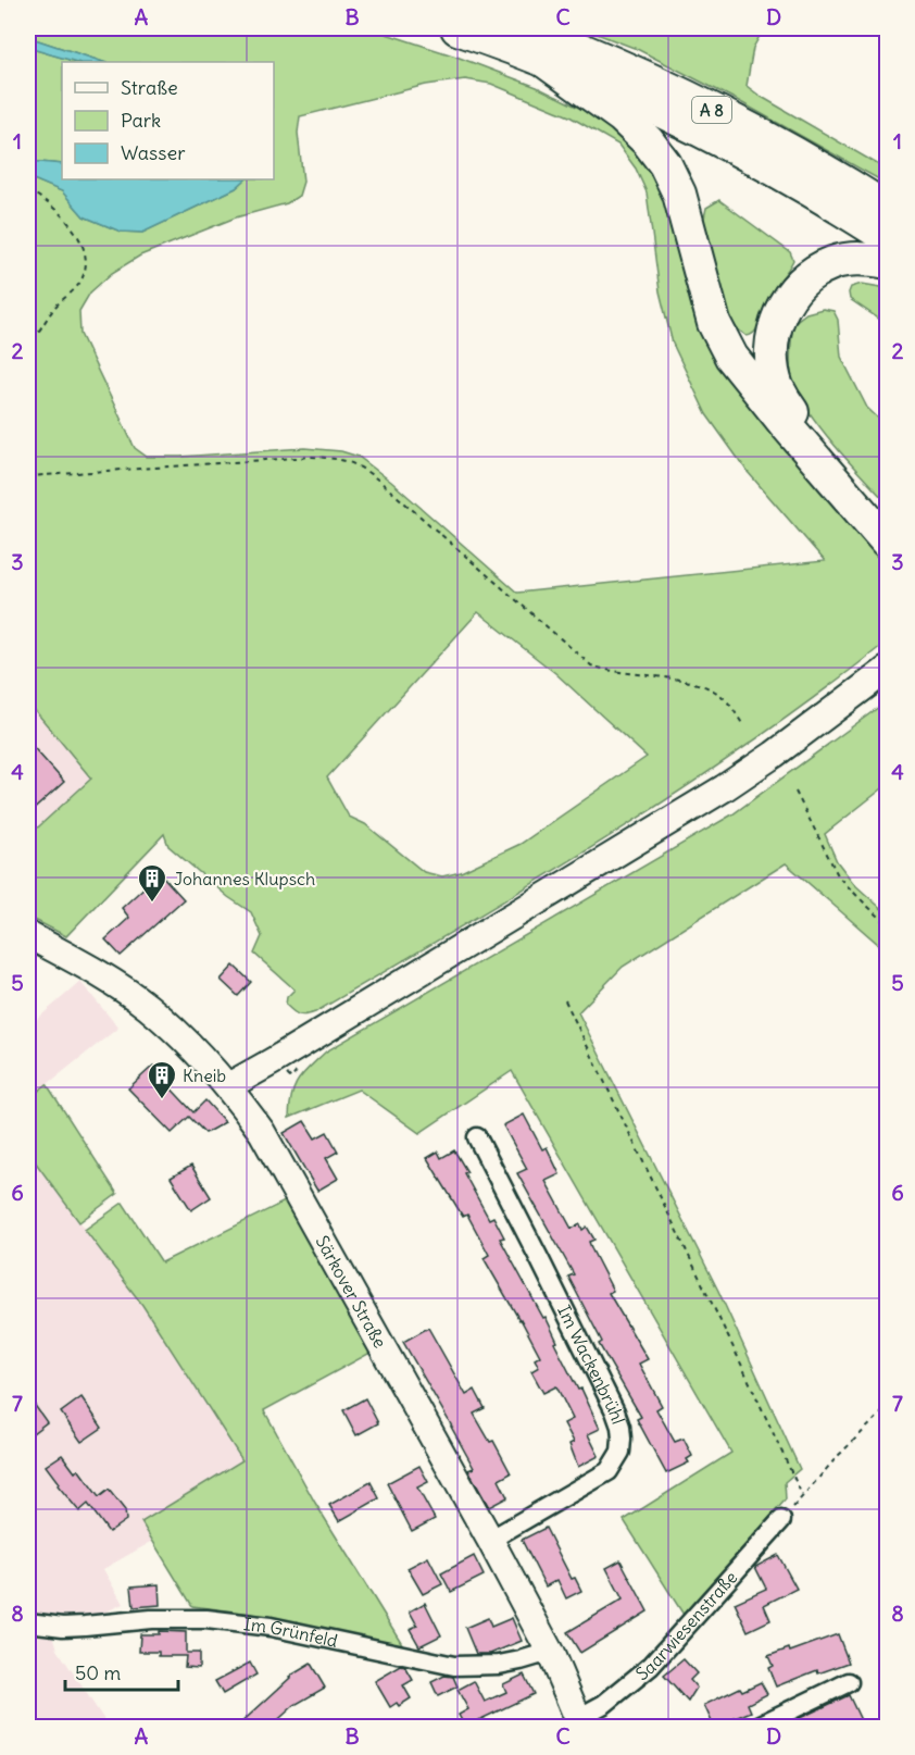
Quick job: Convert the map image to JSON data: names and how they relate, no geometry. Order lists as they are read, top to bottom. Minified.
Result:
{"streets":{"highway":["A 8"],"main road":["Särkover Straße"],"street":["Im Wackenbrühl","Saarwiesenstraße","Im Grünfeld"]},"crossings":[["Särkover Straße","Im Wackenbrühl"],["Särkover Straße","Saarwiesenstraße"],["Särkover Straße","Im Grünfeld"]],"places":{"building":["Johannes Klupsch","Kneib"]},"legend":["Straße","Park","Wasser"],"scale_bar":"50 m","grid":{"columns":["A","B","C","D"],"rows":["1","2","3","4","5","6","7","8"]}}
